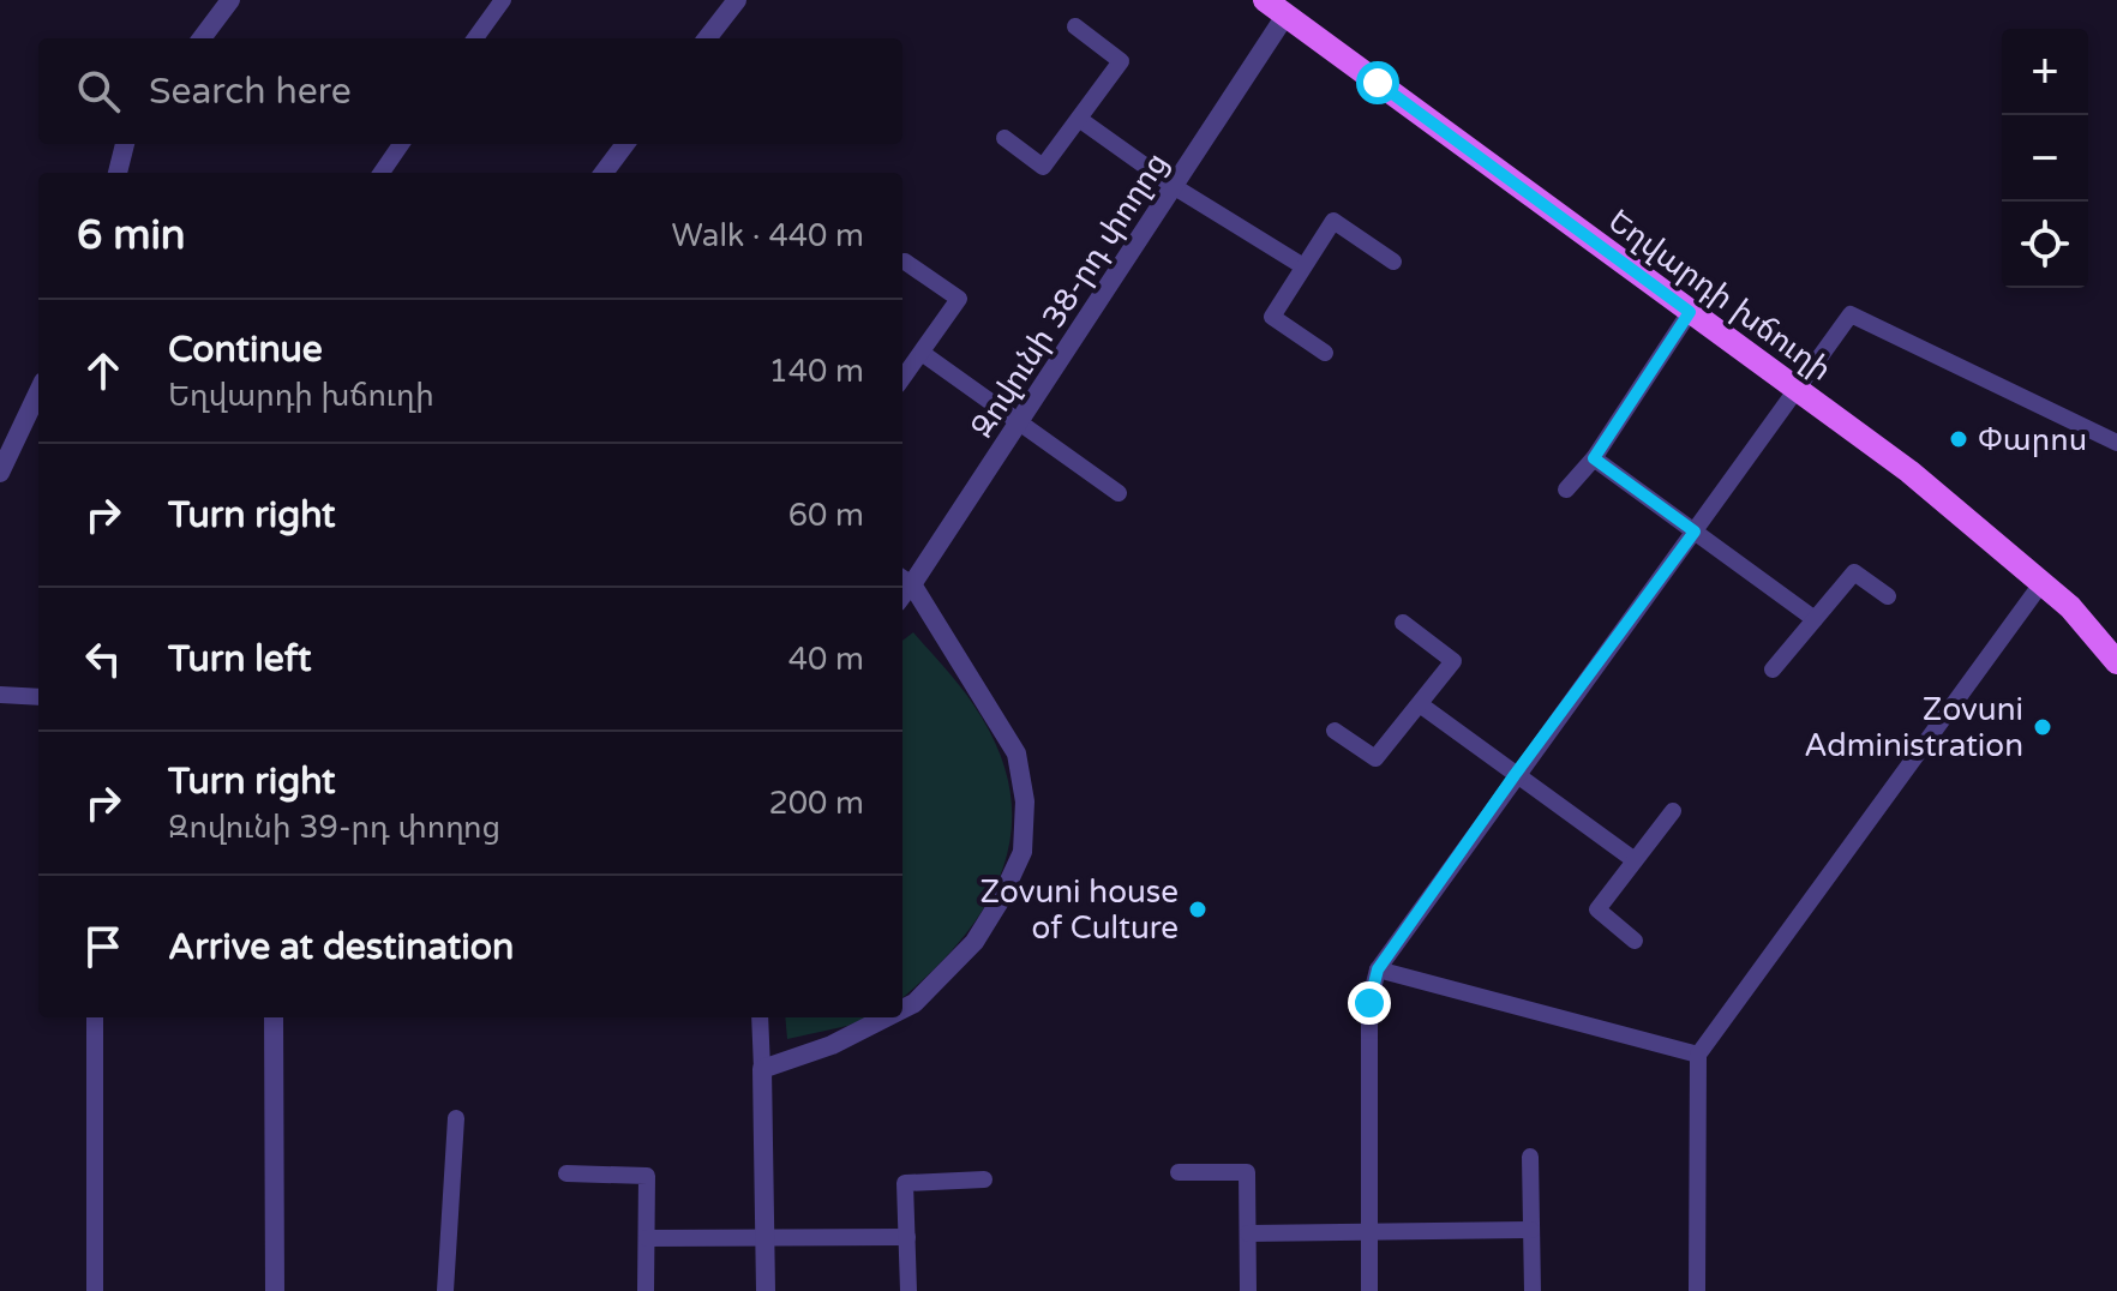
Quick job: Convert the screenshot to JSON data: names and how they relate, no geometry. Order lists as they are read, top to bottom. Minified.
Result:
{"streets":{"main road":["Եղվարդի խճուղի"],"street":["Զովունի 38-րդ փողոց"]},"crossings":[["Զովունի 38-րդ փողոց","Եղվարդի խճուղի"]],"places":["Փարոս","Zovuni Administration","Zovuni house of Culture"],"page":{"map_buttons":["+","−"],"search":"Search here","heading":["6 min","Walk · 440 m"],"list":[["Continue","Եղվարդի խճուղի","140 m"],["Turn right","60 m"],["Turn left","40 m"],["Turn right","Զովունի 39-րդ փողոց","200 m"],"Arrive at destination"]}}
